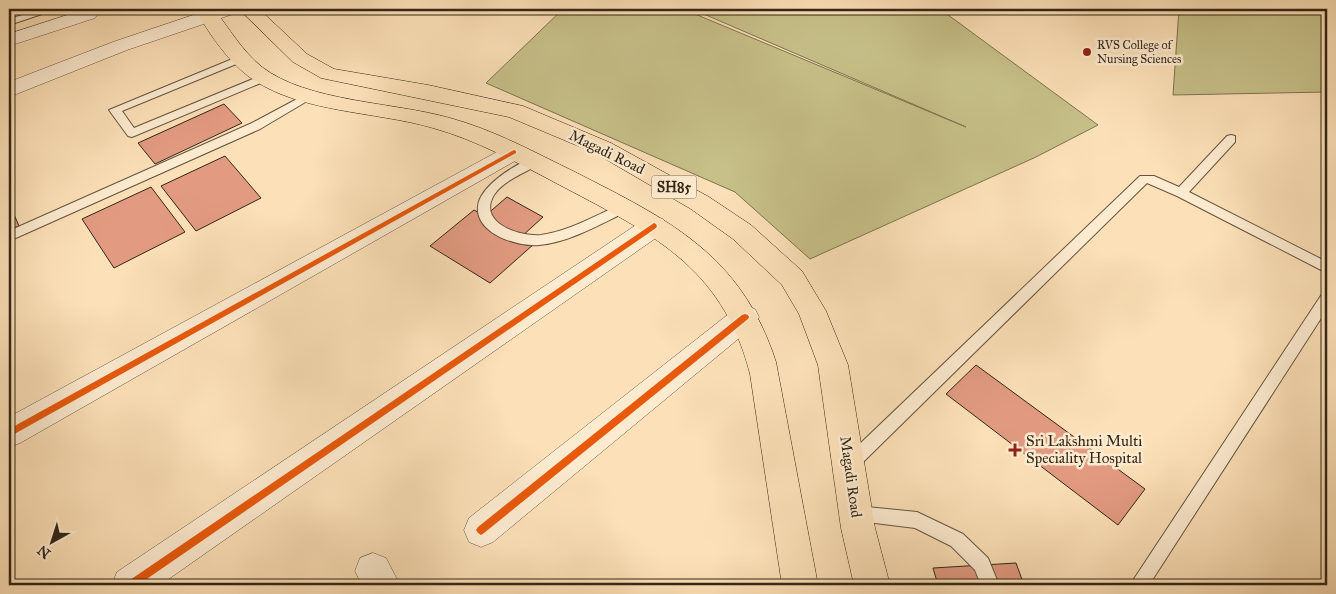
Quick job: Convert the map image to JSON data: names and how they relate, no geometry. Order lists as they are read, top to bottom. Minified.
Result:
{"streets":{"main road":["Magadi Road","SH85"]},"places":{"other":["RVS College of Nursing Sciences"],"health":["Sri Lakshmi Multi Speciality Hospital"]},"north":"bottom left"}
